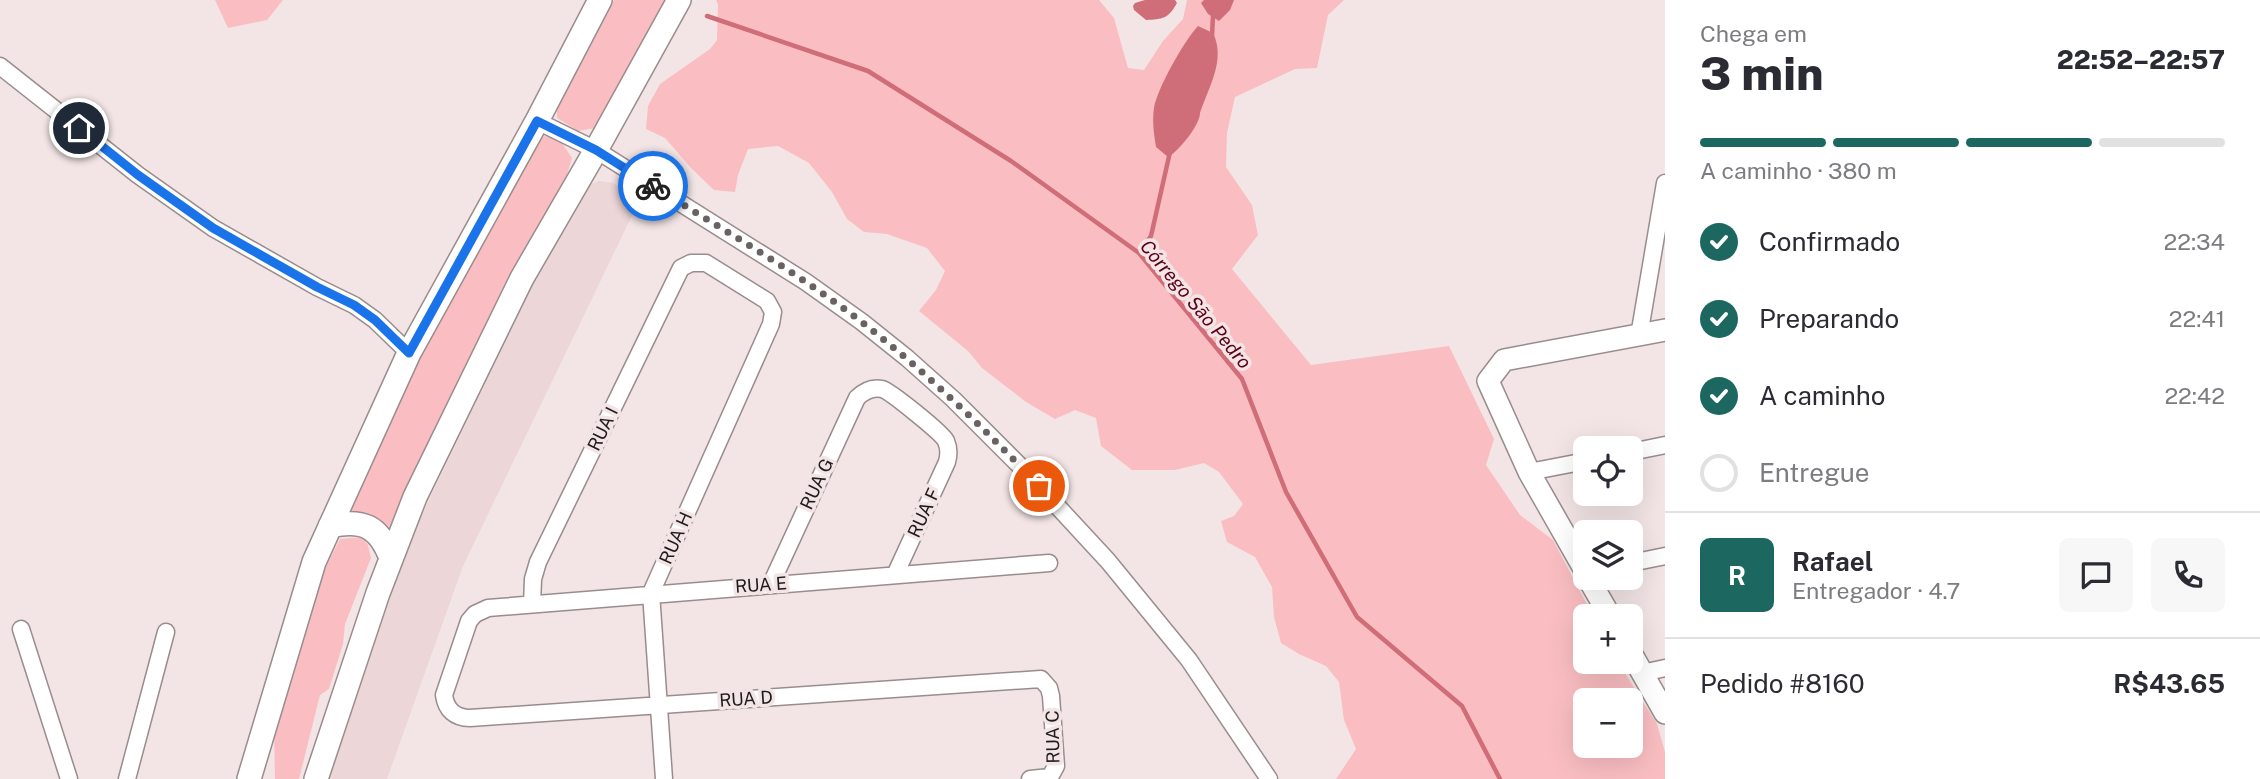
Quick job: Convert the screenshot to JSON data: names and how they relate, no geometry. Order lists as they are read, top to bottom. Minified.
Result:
{"streets":{"street":["RUA I","RUA G","RUA F","RUA H","RUA E","RUA D","RUA C"]},"crossings":[["RUA I","RUA H"],["RUA I","RUA E"],["RUA G","RUA F"],["RUA G","RUA E"],["RUA F","RUA E"],["RUA H","RUA E"],["RUA H","RUA D"],["RUA E","RUA D"],["RUA D","RUA C"]],"water":["Córrego São Pedro"],"page":{"heading":["3 min","Chega em","22:52–22:57"],"panel":["Rafael","Entregador · 4.7","Pedido #8160","R$43.65"],"bar":"A caminho · 380 m","list":[["Confirmado","22:34"],["Preparando","22:41"],["A caminho","22:42"],"Entregue"],"map_buttons":["+","−"],"round":"R"}}
